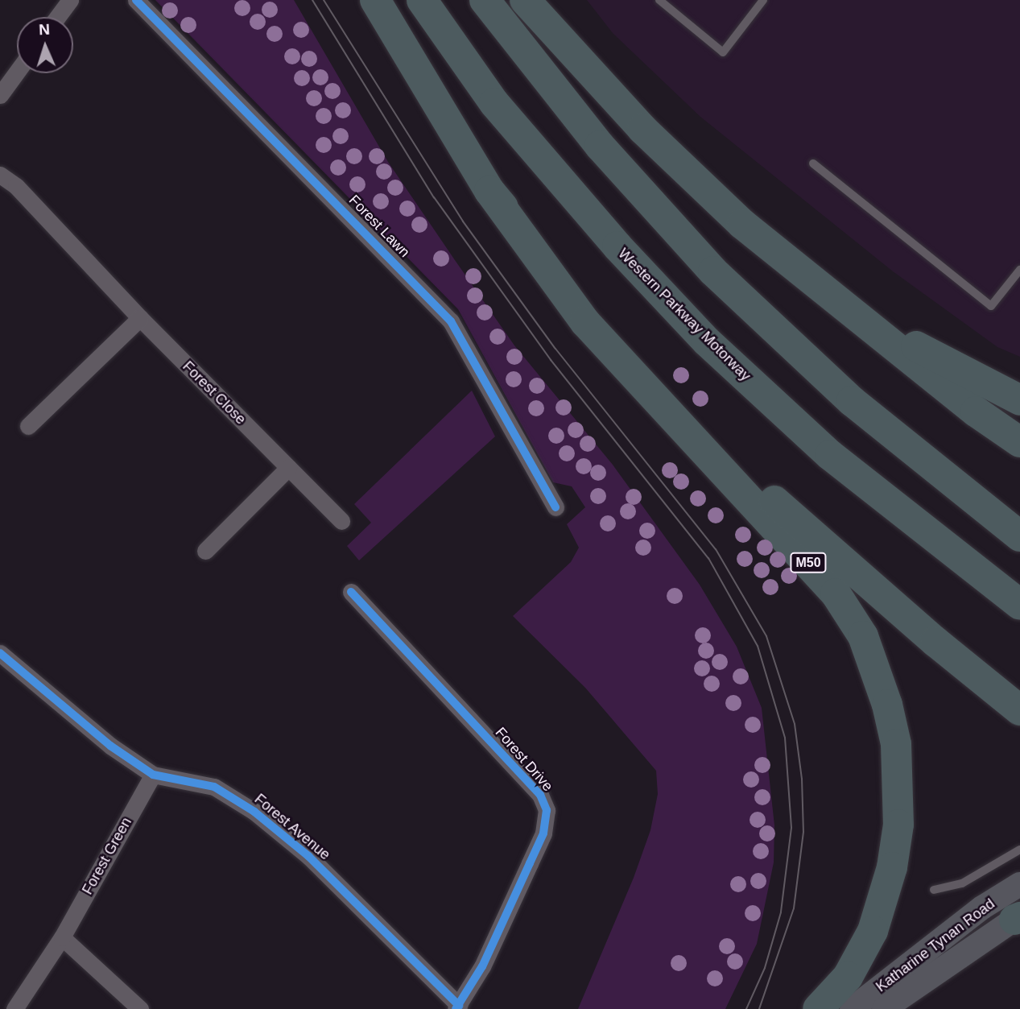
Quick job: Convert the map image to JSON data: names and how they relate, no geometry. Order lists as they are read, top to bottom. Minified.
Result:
{"streets":{"highway":["Western Parkway Motorway","M50"],"main road":["Katharine Tynan Road"],"street":["Forest Lawn","Forest Close","Forest Drive","Forest Avenue","Forest Green"]},"crossings":[["Forest Drive","Forest Avenue"],["Forest Avenue","Forest Green"]],"north":"top"}
